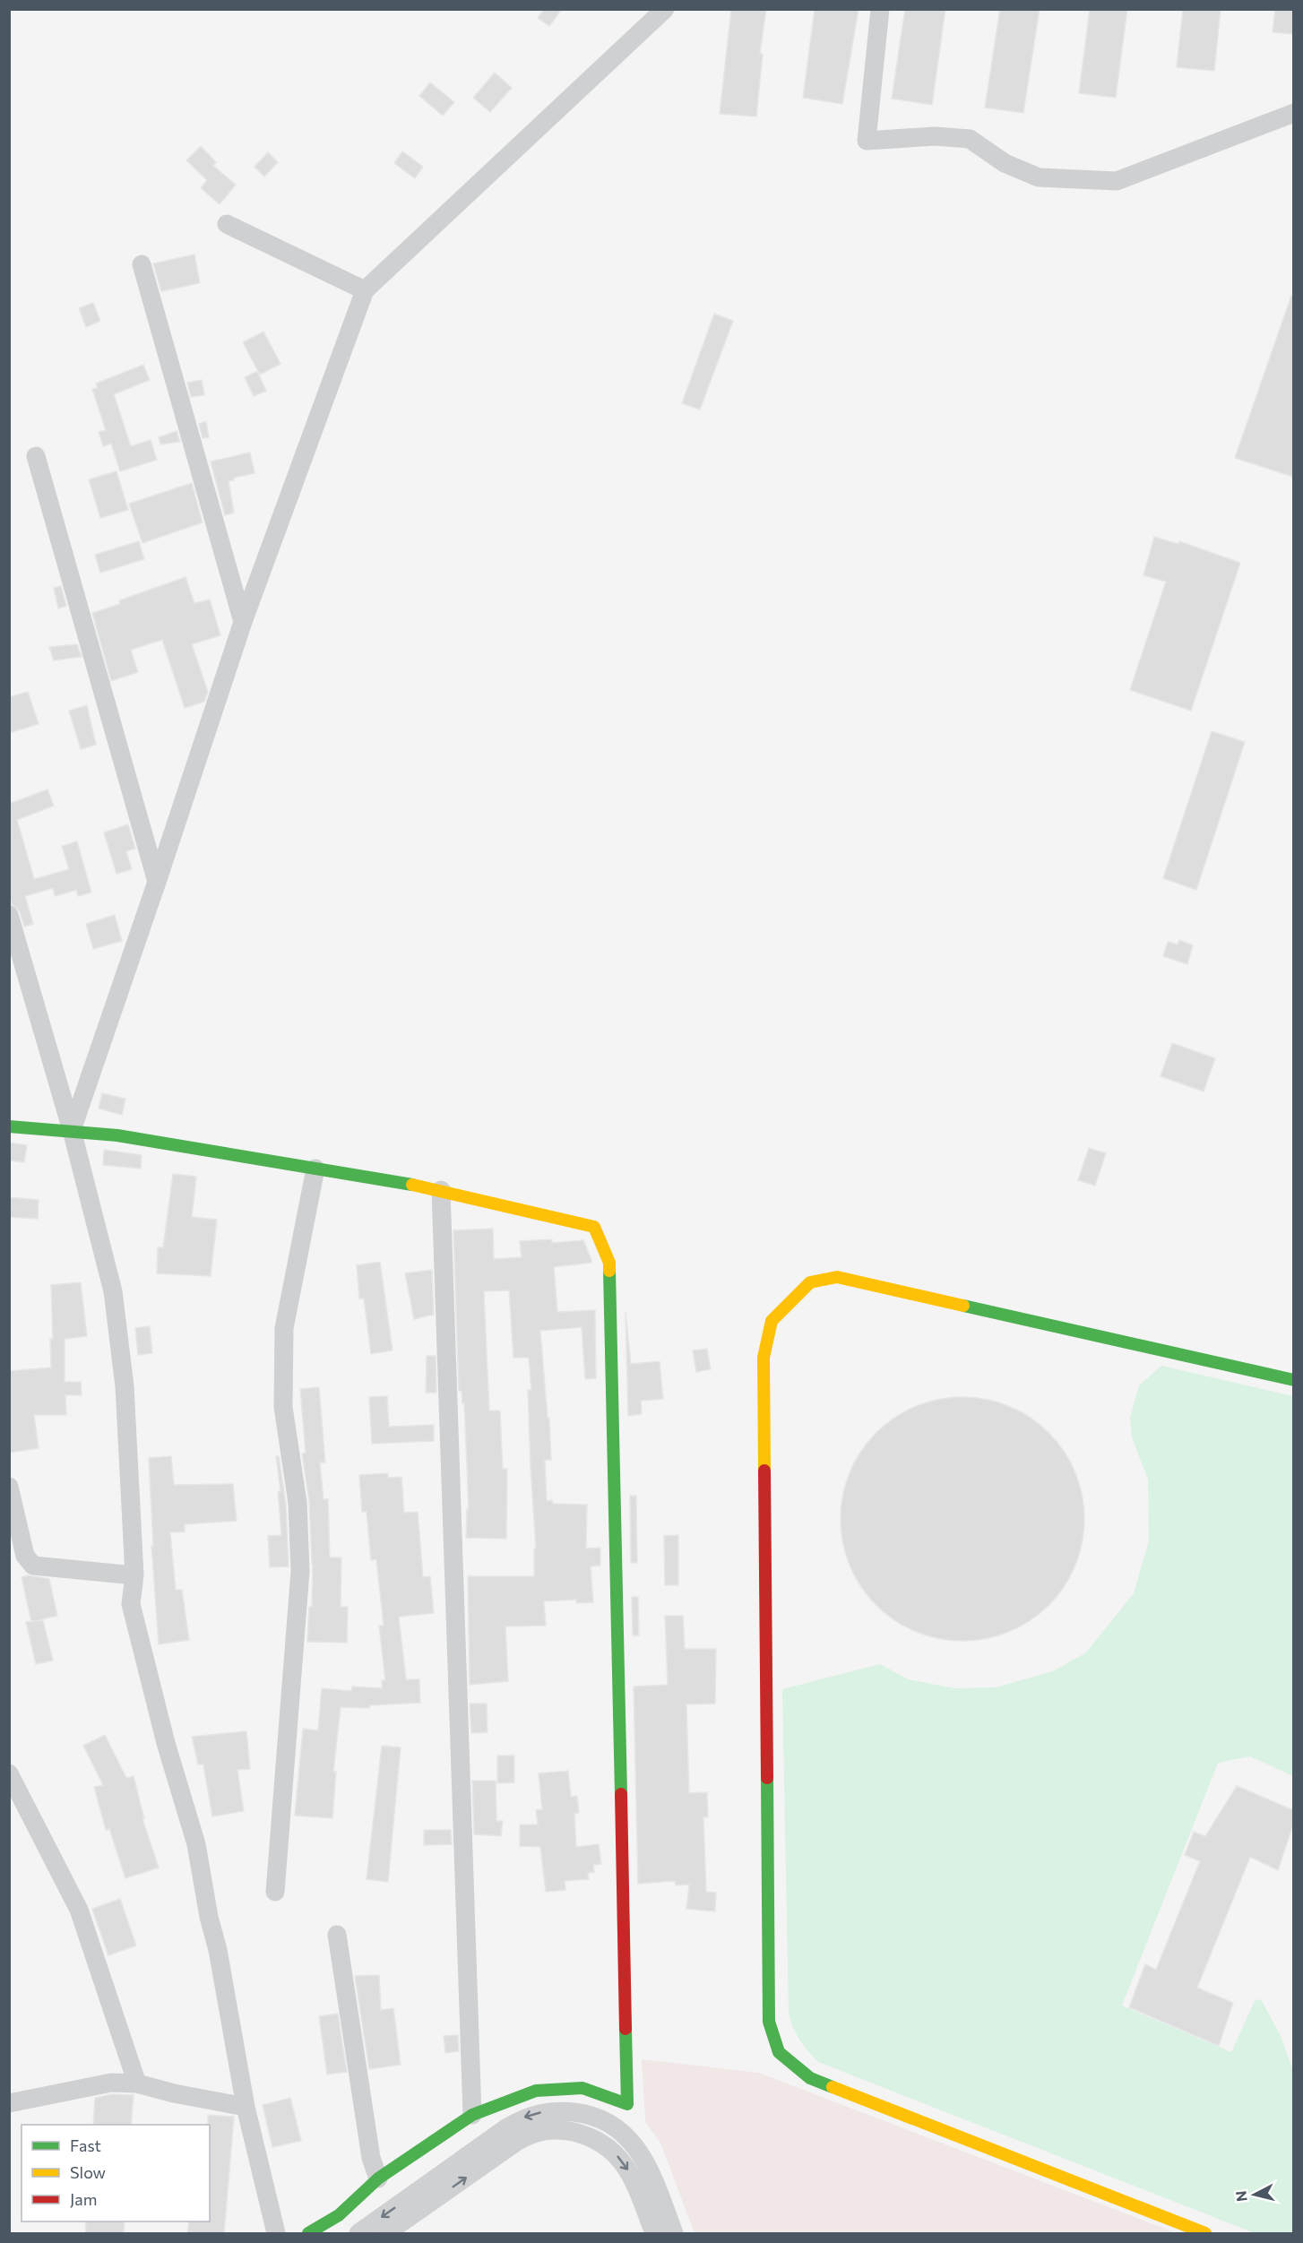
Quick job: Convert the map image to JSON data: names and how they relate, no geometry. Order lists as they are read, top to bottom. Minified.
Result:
{"legend":["Fast","Slow","Jam"],"north":"left"}
